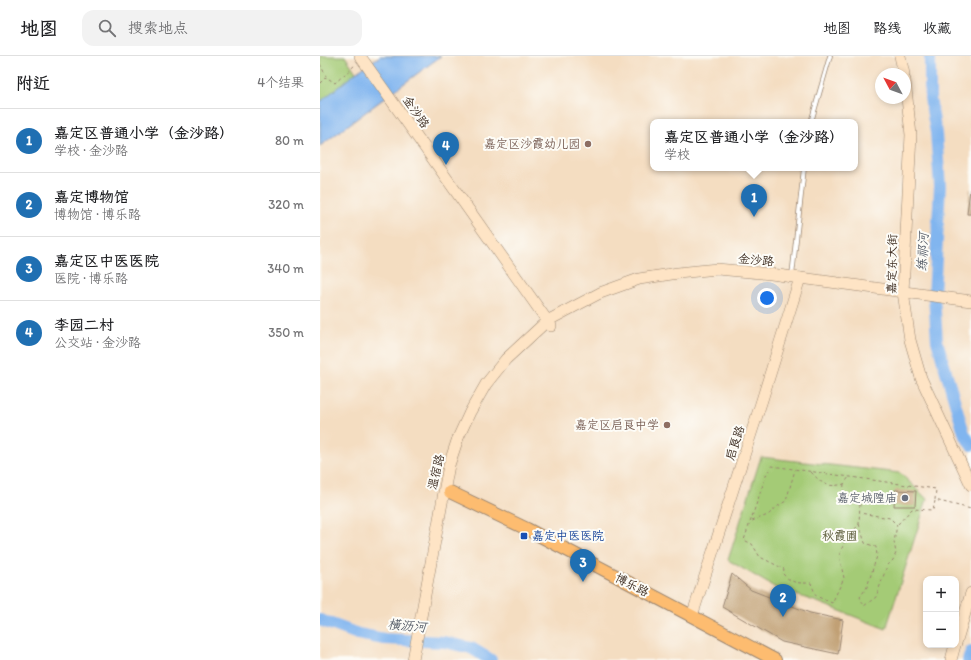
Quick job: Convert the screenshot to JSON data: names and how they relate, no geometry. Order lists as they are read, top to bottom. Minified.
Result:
{"streets":{"main road":["博乐路"],"street":["金沙路","嘉定东大街","启良路"]},"crossings":[["金沙路","嘉定东大街"],["金沙路","启良路"],["启良路","博乐路"]],"water":["练祁河","横沥河"],"parks":["秋霞圃"],"places":{"other":["嘉定区沙霞幼儿园","嘉定区启良中学","嘉定城隍庙"],"transit":["嘉定中医医院"]},"north":"top left","page":{"header":"地图","search":"搜索地点","nav":["地图","路线","收藏"],"heading":["附近","4个结果"],"list":[{"mark":"1","name":"嘉定区普通小学（金沙路）","note":"学校 · 金沙路","value":"80 m"},{"mark":"2","name":"嘉定博物馆","note":"博物馆 · 博乐路","value":"320 m"},{"mark":"3","name":"嘉定区中医医院","note":"医院 · 博乐路","value":"340 m"},{"mark":"4","name":"李园二村","note":"公交站 · 金沙路","value":"350 m"}],"popup":["嘉定区普通小学（金沙路）","学校"],"pins":["4","1","3","2"],"map_buttons":["+","−"]}}
